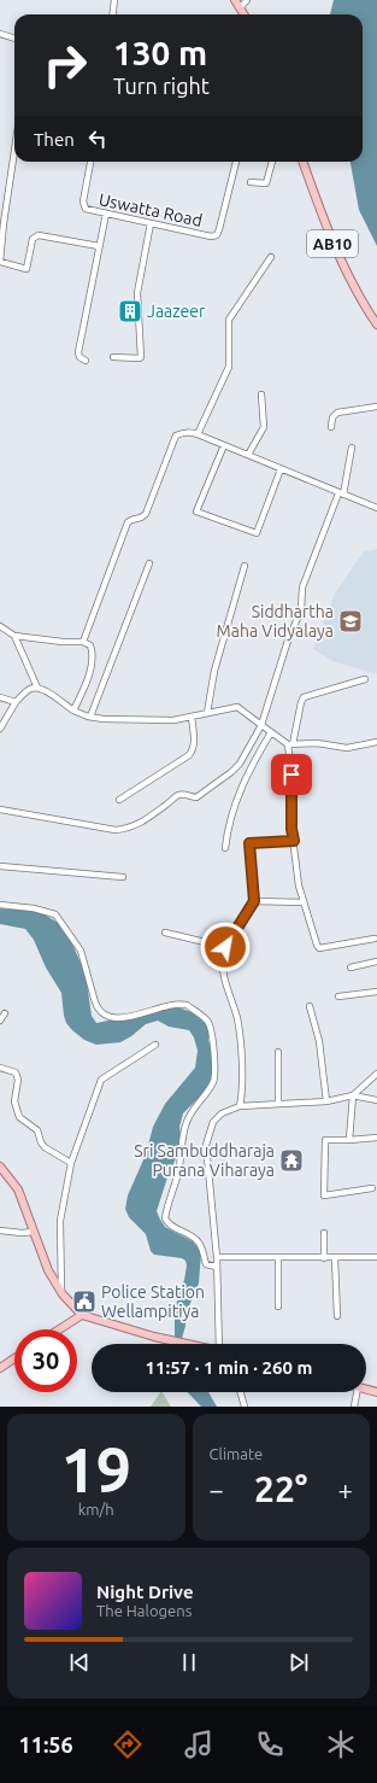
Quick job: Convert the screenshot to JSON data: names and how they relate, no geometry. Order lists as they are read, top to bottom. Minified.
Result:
{"streets":{"main road":["AB10"],"street":["Uswatta Road"]},"places":{"building":["Jaazeer"],"school or university":["Siddhartha Maha Vidyalaya"],"temple":["Sri Sambuddharaja Purana Viharaya"],"public building":["Police Station Wellampitiya"]},"page":{"turn":["130 m","Turn right"],"then":"Then","limit":"30","trip":"11:57 · 1 min · 260 m","tile":[["19","km/h"],"Climate"],"heat":["−","22°","+"],"song":["Night Drive","The Halogens"],"tabs":"11:56"}}
